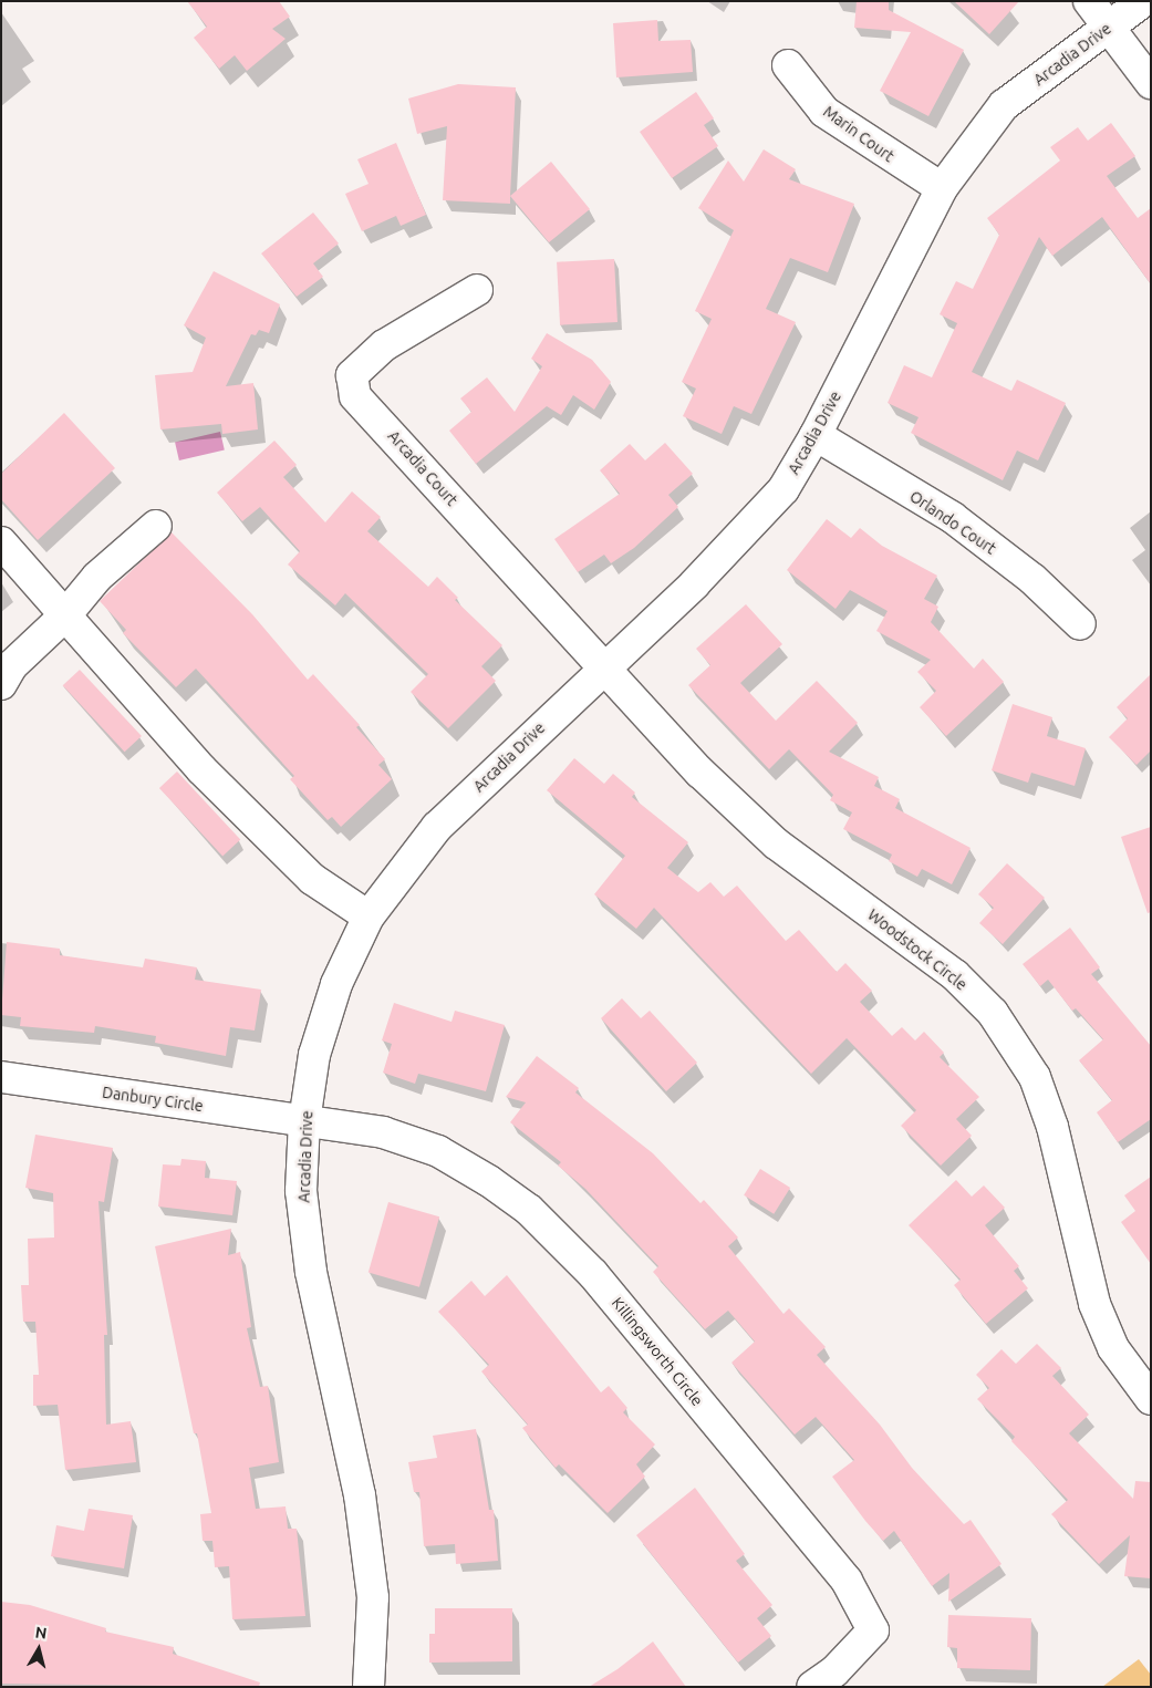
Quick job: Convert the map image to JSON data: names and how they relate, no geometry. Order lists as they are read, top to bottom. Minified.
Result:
{"streets":{"street":["Arcadia Drive","Marin Court","Arcadia Court","Orlando Court","Woodstock Circle","Danbury Circle","Killingsworth Circle"]},"crossings":[["Arcadia Drive","Marin Court"],["Arcadia Drive","Arcadia Court"],["Arcadia Drive","Orlando Court"],["Arcadia Drive","Woodstock Circle"],["Arcadia Drive","Danbury Circle"],["Arcadia Drive","Killingsworth Circle"],["Arcadia Court","Woodstock Circle"],["Danbury Circle","Killingsworth Circle"]],"north":"top"}
